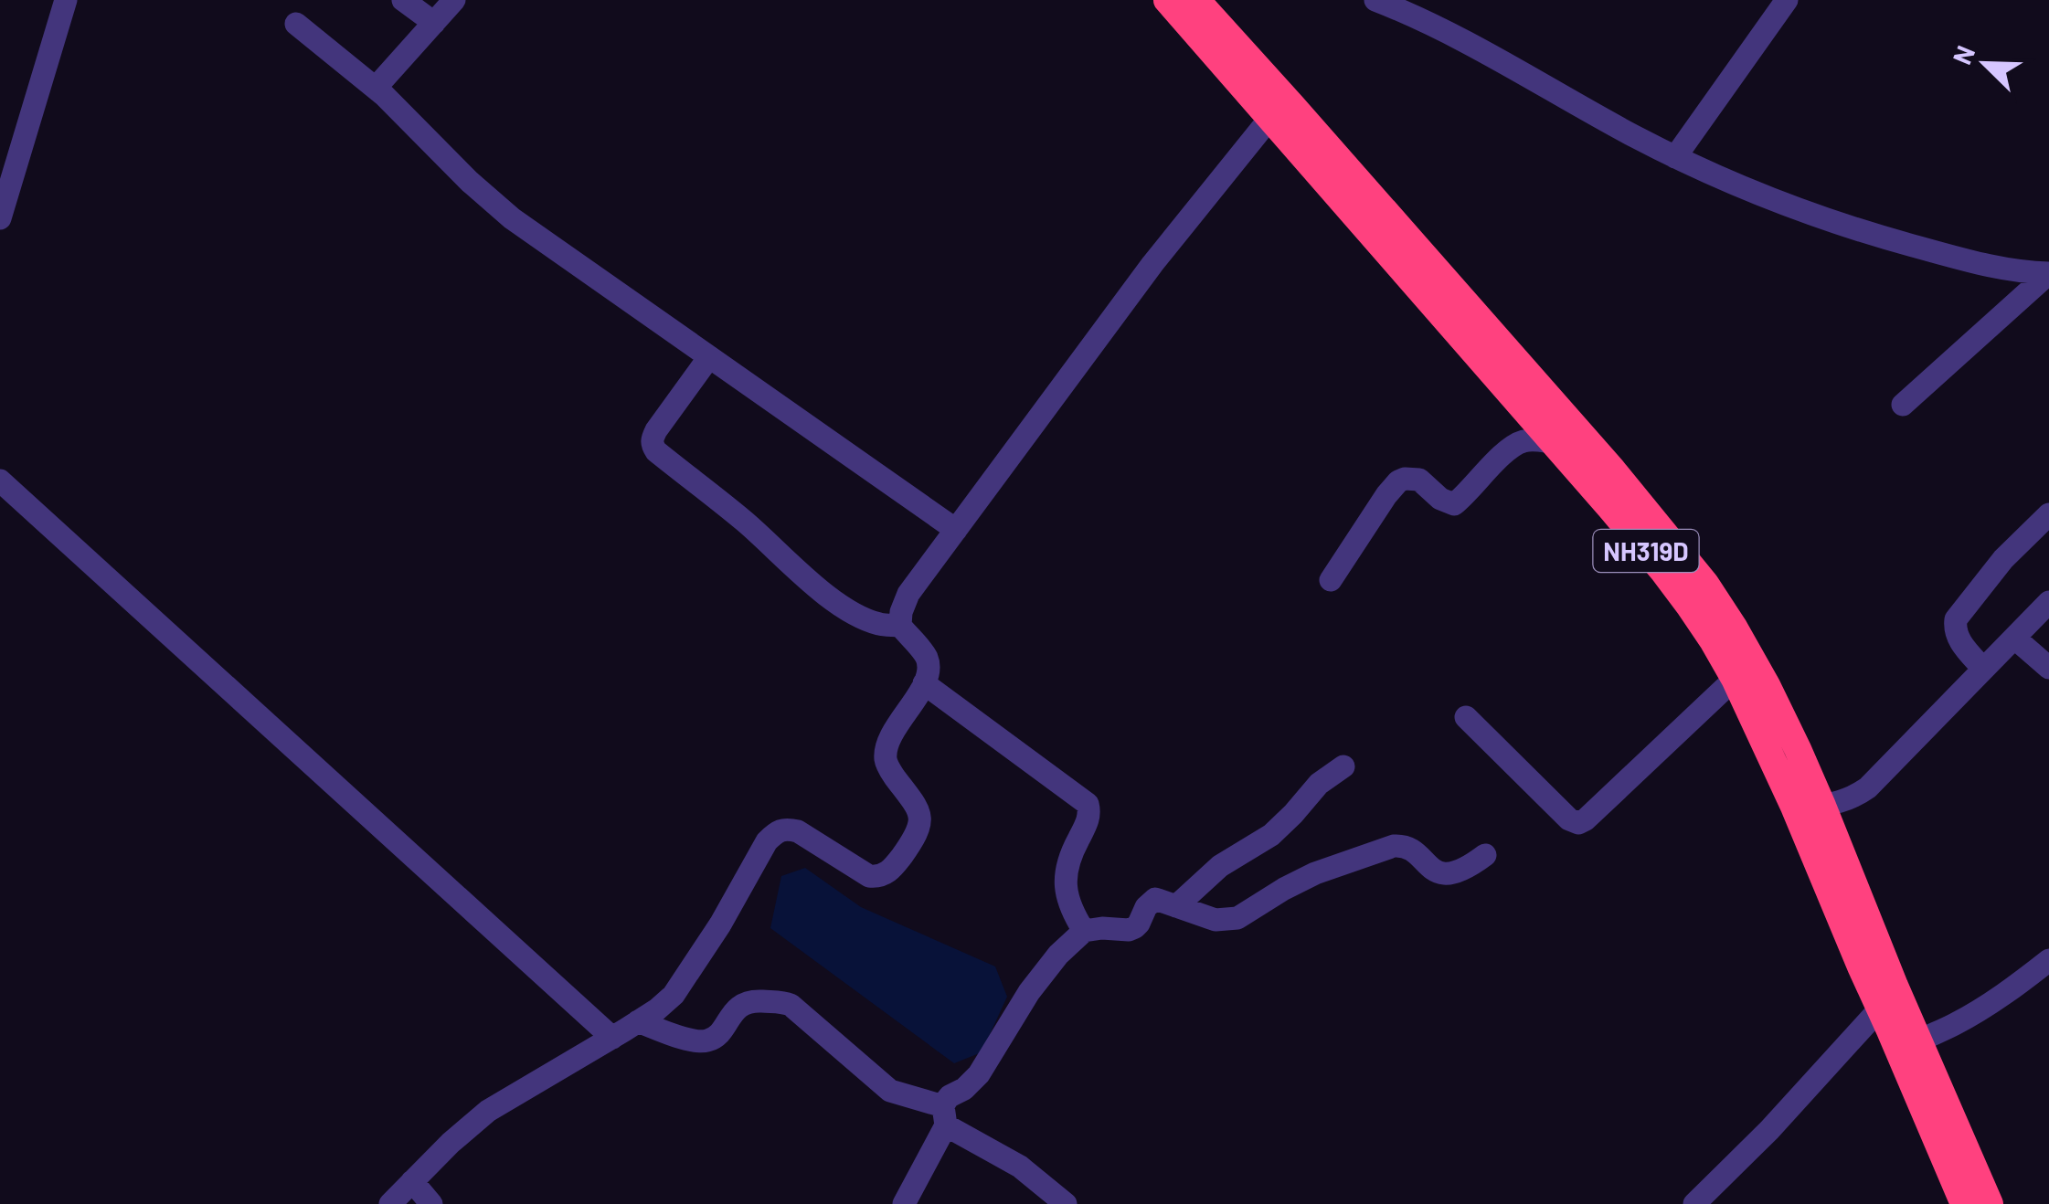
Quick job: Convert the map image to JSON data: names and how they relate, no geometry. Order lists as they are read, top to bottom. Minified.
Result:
{"streets":{"highway":["NH319D"]},"north":"top left"}
